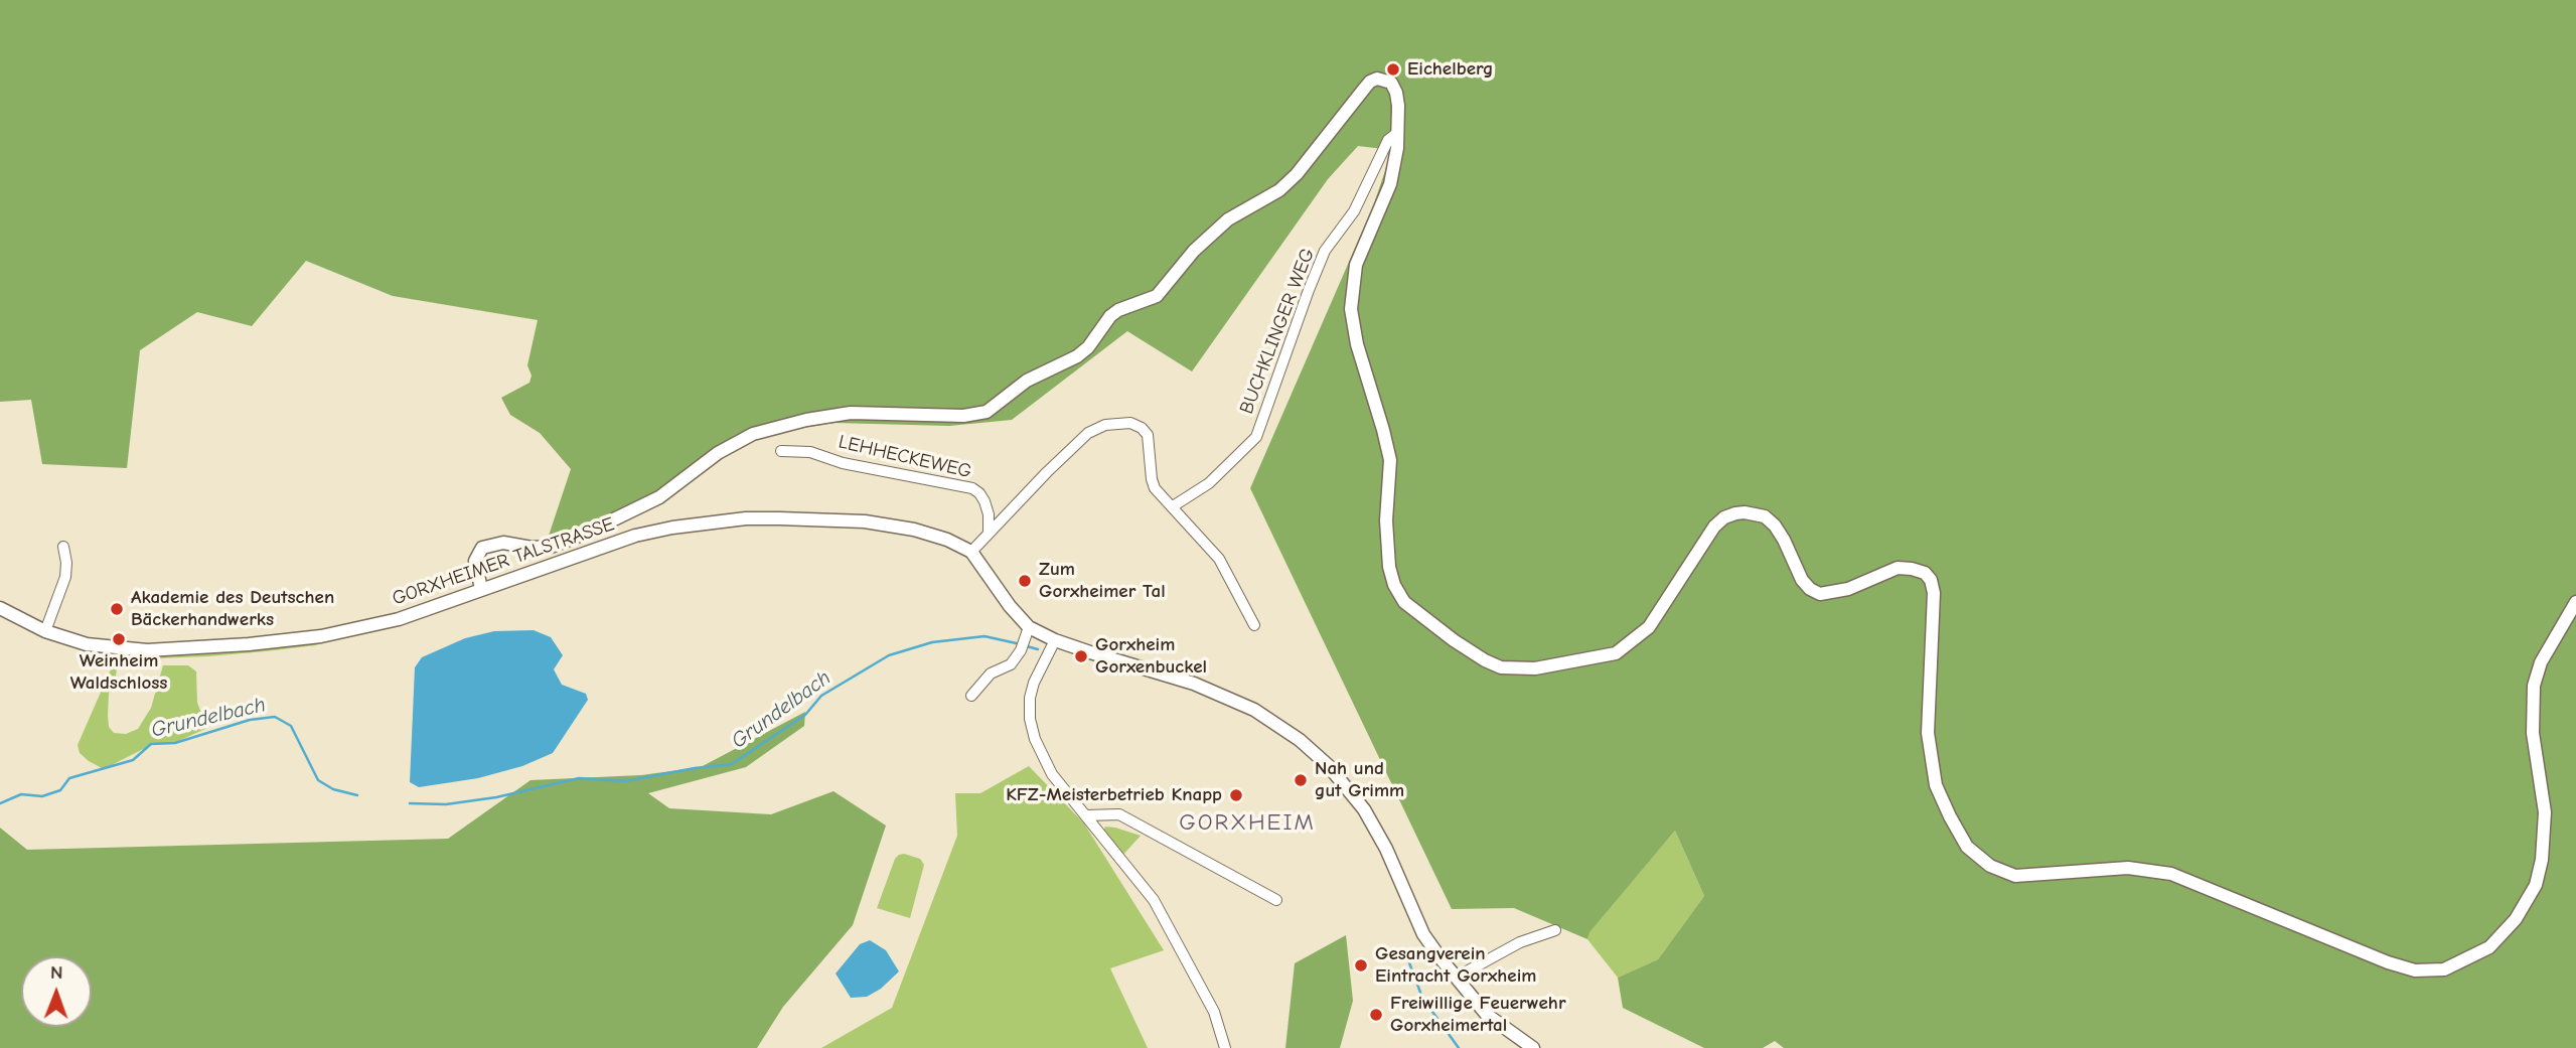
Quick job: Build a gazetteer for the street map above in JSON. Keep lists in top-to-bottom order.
{
  "streets": {
    "street": ["BUCHKLINGER WEG", "LEHHECKEWEG", "GORXHEIMER TALSTRASSE"]
  },
  "districts": ["GORXHEIM"],
  "water": ["Grundelbach"],
  "places": [
    "Eichelberg",
    "Zum Gorxheimer Tal",
    "Akademie des Deutschen Bäckerhandwerks",
    "Weinheim Waldschloss",
    "Gorxheim Gorxenbuckel",
    "Nah und gut Grimm",
    "KFZ-Meisterbetrieb Knapp",
    "Gesangverein Eintracht Gorxheim",
    "Freiwillige Feuerwehr Gorxheimertal"
  ],
  "north": "top"
}
